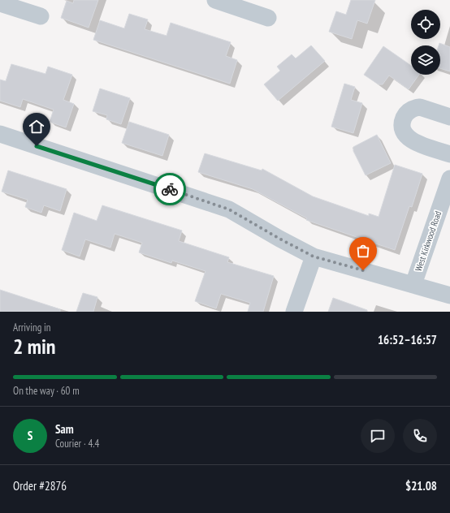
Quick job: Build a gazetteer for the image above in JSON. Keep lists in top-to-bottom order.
{
  "streets": {
    "street": ["West Kirkwood Road"]
  },
  "page": {
    "heading": ["2 min", "Arriving in", "16:52–16:57"],
    "panel": [
      "Sam",
      "Courier · 4.4",
      "Order #2876",
      "$21.08"
    ],
    "bar": "On the way · 60 m",
    "round": "S"
  }
}
